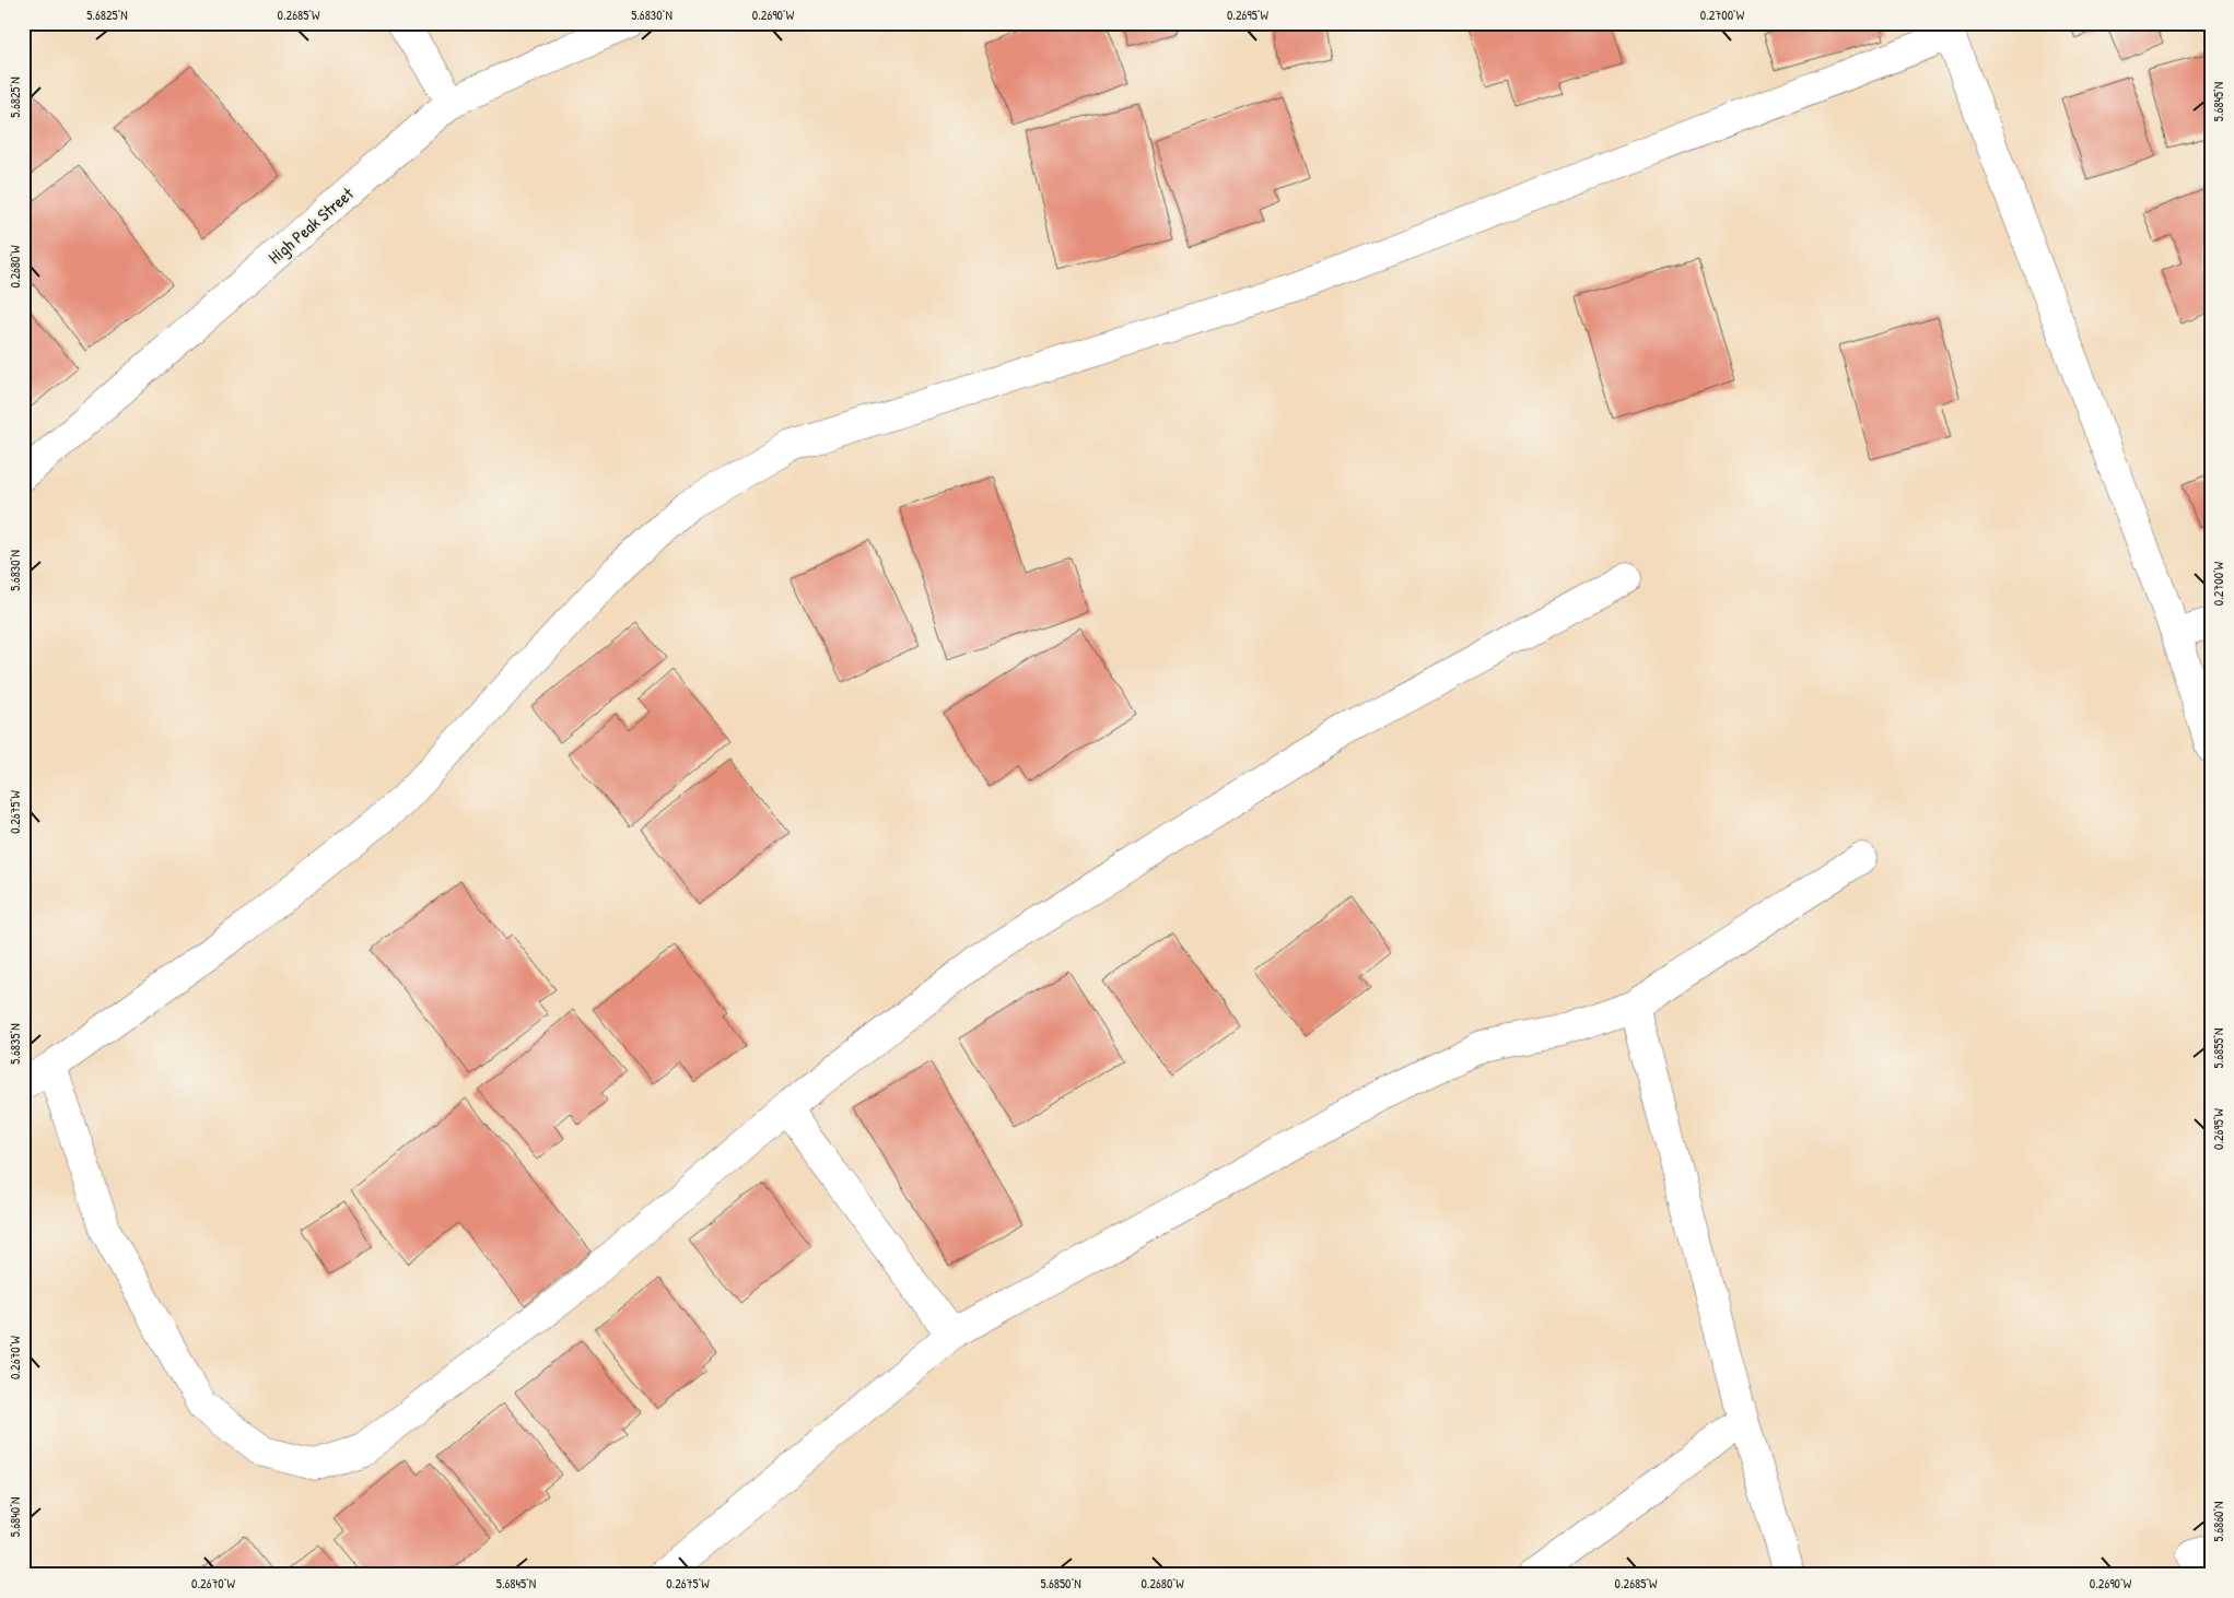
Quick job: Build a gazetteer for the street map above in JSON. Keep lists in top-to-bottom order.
{
  "streets": {
    "street": ["High Peak Street"]
  },
  "coordinates": [
    "5.6825°N",
    "0.2685°W",
    "5.6830°N",
    "0.2690°W",
    "0.2695°W",
    "0.2700°W",
    "5.6845°N",
    "0.2680°W",
    "0.2675°W",
    "5.6835°N",
    "5.6855°N",
    "0.2670°W",
    "5.6840°N",
    "5.6860°N",
    "5.6850°N"
  ]
}
